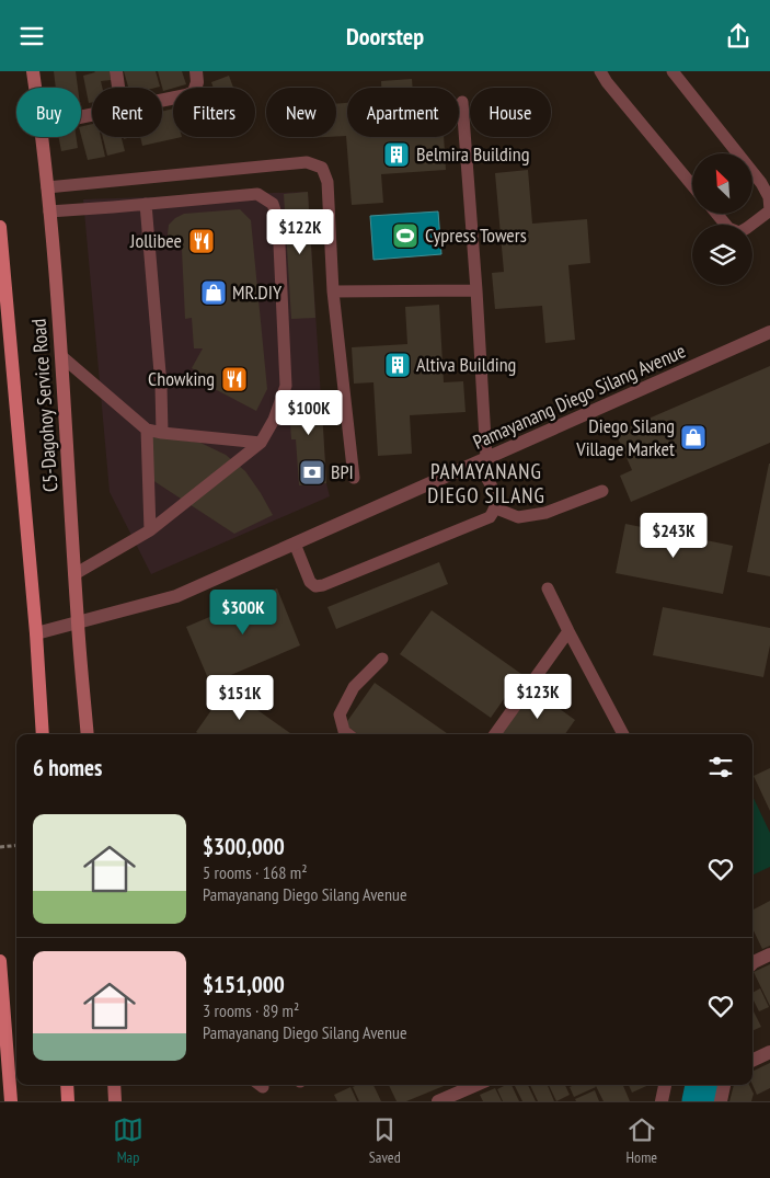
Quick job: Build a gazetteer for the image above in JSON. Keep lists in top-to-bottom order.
{
  "streets": {
    "main road": ["C5-Dagohoy Service Road"],
    "street": ["Pamayanang Diego Silang Avenue"]
  },
  "crossings": [
    ["Pamayanang Diego Silang Avenue", "C5-Dagohoy Service Road"]
  ],
  "districts": ["PAMAYANANG DIEGO SILANG"],
  "places": {
    "building": ["Belmira Building", "Altiva Building"],
    "sports": ["Cypress Towers"],
    "restaurant": ["Jollibee", "Chowking"],
    "shop": ["MR.DIY", "Diego Silang Village Market"],
    "bank": ["BPI"]
  },
  "north": "top left",
  "page": {
    "header": "Doorstep",
    "chip": [
      "Buy",
      "Rent",
      "Filters",
      "New",
      "Apartment",
      "House"
    ],
    "price": [
      "$122K",
      "$100K",
      "$243K",
      "$300K",
      "$123K",
      "$151K"
    ],
    "heading": "6 homes",
    "list": [
      {
        "name": "$300,000",
        "note": "5 rooms · 168 m² · Pamayanang Diego Silang Avenue"
      },
      {
        "name": "$151,000",
        "note": "3 rooms · 89 m² · Pamayanang Diego Silang Avenue"
      }
    ],
    "tabs": ["Map", "Saved", "Home"]
  }
}
